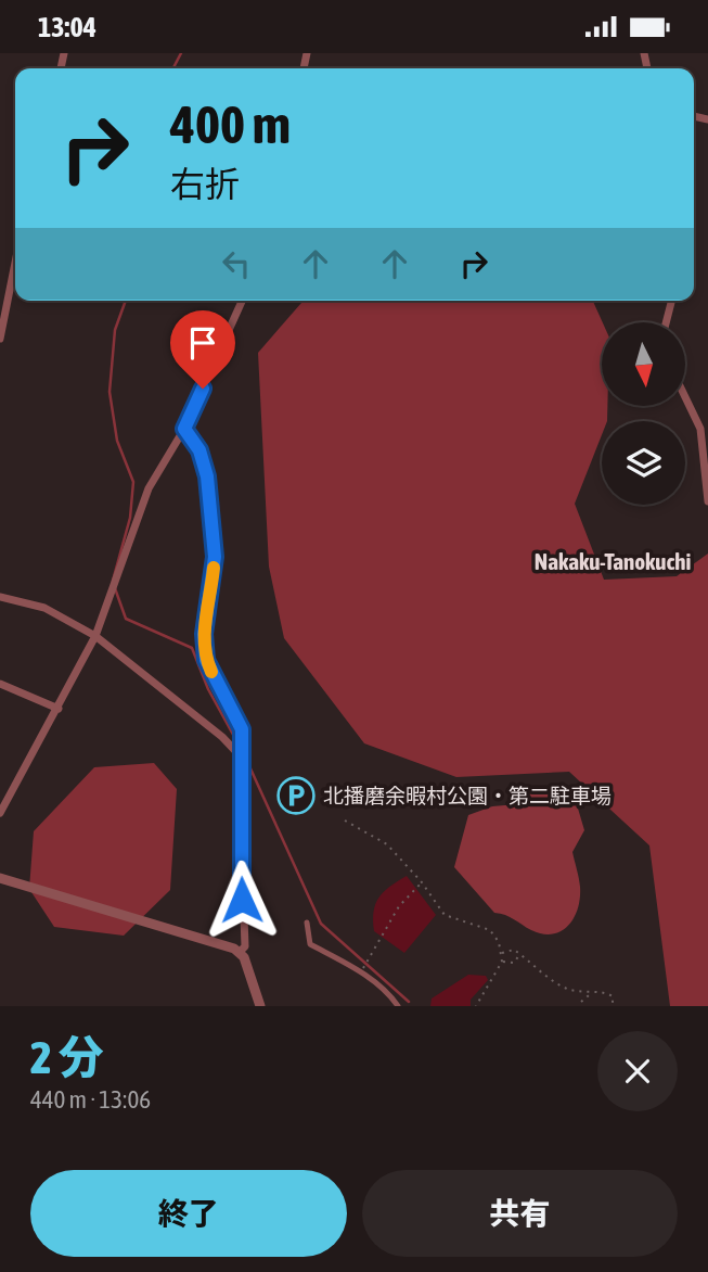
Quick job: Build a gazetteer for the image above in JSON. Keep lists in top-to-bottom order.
{
  "districts": ["Nakaku-Tanokuchi"],
  "places": {
    "parking": ["北播磨余暇村公園・第二駐車場"]
  },
  "north": "bottom",
  "page": {
    "status": "13:04",
    "turn": ["400 m", "右折"],
    "heading": ["2 分", "440 m · 13:06"],
    "buttons": ["終了", "共有"]
  }
}
